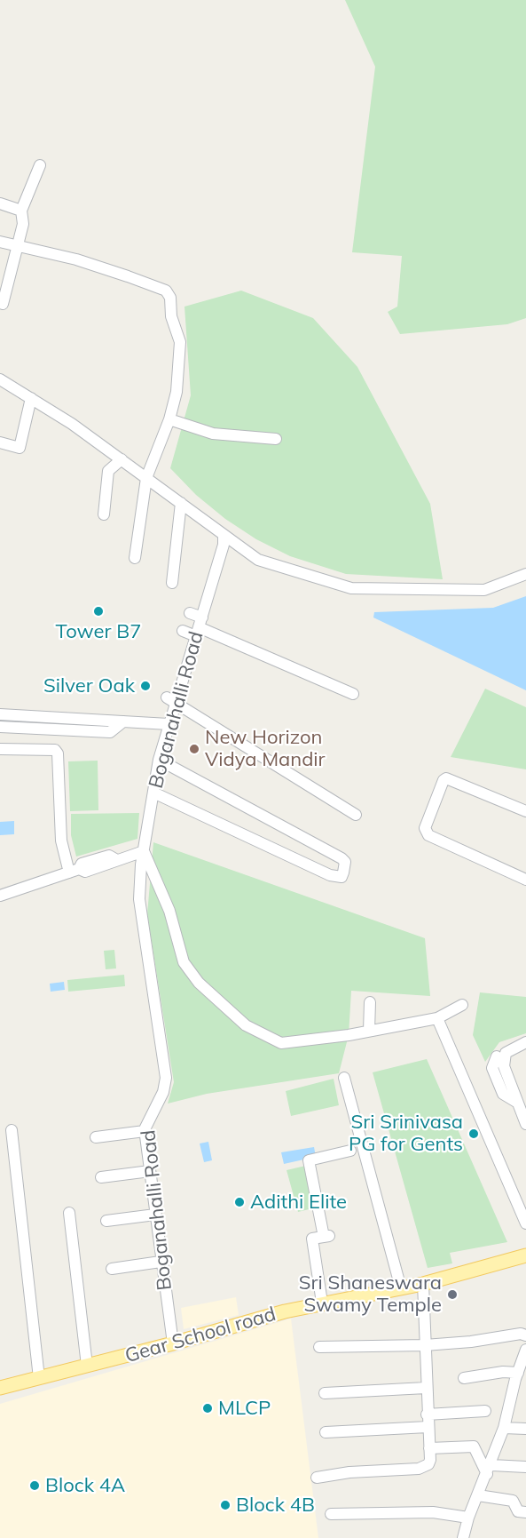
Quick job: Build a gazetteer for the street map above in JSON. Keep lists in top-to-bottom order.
{
  "streets": {
    "main road": ["Gear School road"],
    "street": ["Boganahalli Road"]
  },
  "crossings": [
    ["Boganahalli Road", "Gear School road"]
  ],
  "places": [
    "Tower B7",
    "Silver Oak",
    "New Horizon Vidya Mandir",
    "Sri Srinivasa PG for Gents",
    "Adithi Elite",
    "Sri Shaneswara Swamy Temple",
    "MLCP",
    "Block 4A",
    "Block 4B"
  ]
}
